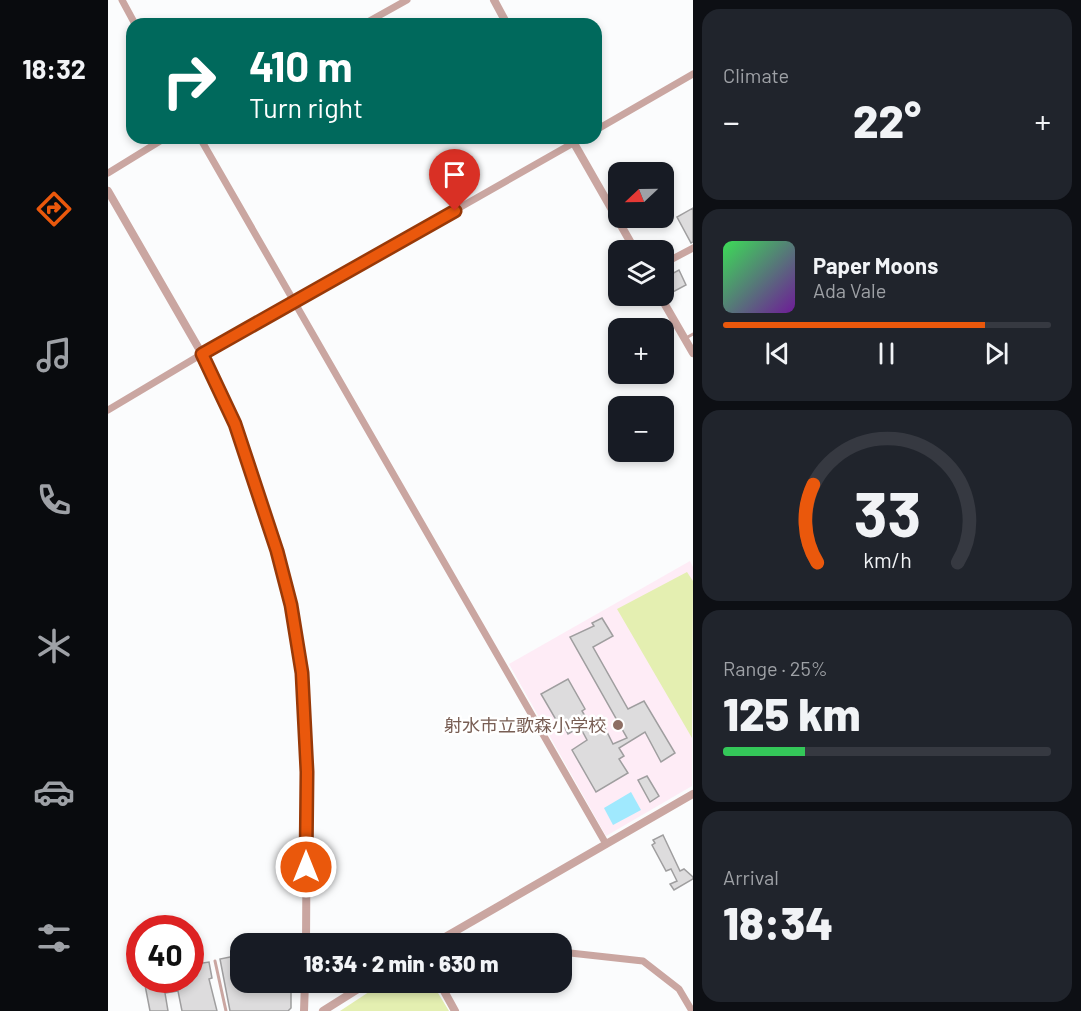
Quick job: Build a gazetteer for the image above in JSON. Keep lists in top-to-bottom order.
{
  "places": ["射水市立歌森小学校"],
  "north": "left",
  "page": {
    "tabs": "18:32",
    "tile": [
      "Climate",
      ["Range · 25%", "125 km"],
      ["Arrival", "18:34"]
    ],
    "turn": ["410 m", "Turn right"],
    "heat": ["−", "22°", "+"],
    "map_buttons": ["+", "−"],
    "song": ["Paper Moons", "Ada Vale"],
    "limit": "40",
    "trip": "18:34 · 2 min · 630 m",
    "gauge": ["33", "km/h"]
  }
}
